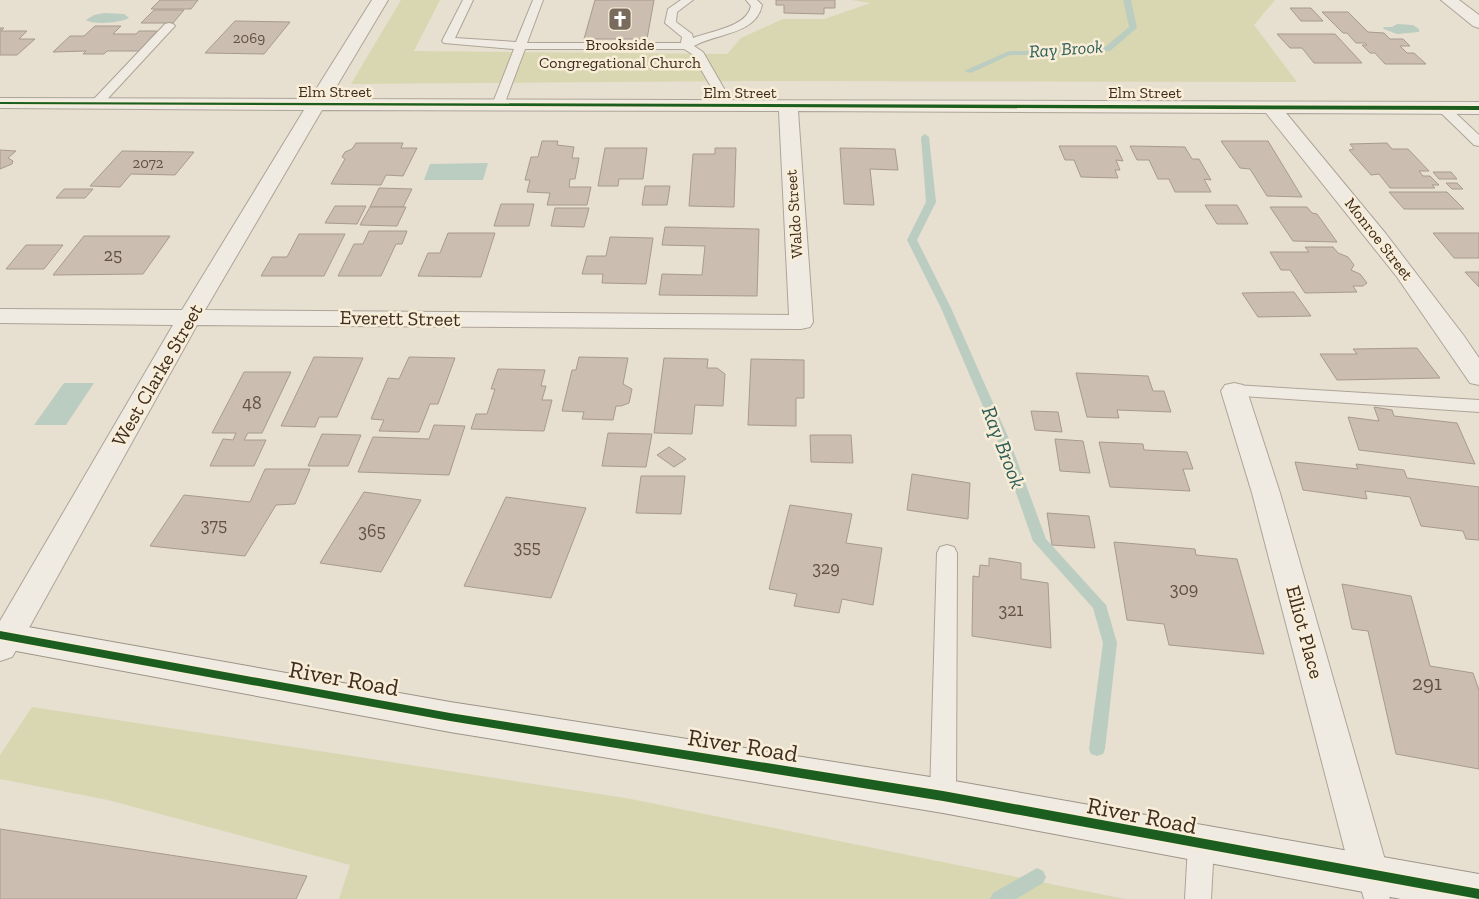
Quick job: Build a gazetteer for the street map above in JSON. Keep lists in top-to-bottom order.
{
  "streets": {
    "street": [
      "Elm Street",
      "Waldo Street",
      "Monroe Street",
      "Everett Street",
      "West Clarke Street",
      "Elliot Place",
      "River Road"
    ]
  },
  "crossings": [
    ["Elm Street", "Waldo Street"],
    ["Elm Street", "Monroe Street"],
    ["Elm Street", "West Clarke Street"],
    ["Waldo Street", "Everett Street"],
    ["Everett Street", "West Clarke Street"],
    ["West Clarke Street", "River Road"],
    ["Elliot Place", "River Road"]
  ],
  "water": ["Ray Brook"],
  "places": {
    "church": ["Brookside Congregational Church"]
  },
  "house_numbers": [
    "2069",
    "2072",
    "25",
    "48",
    "375",
    "365",
    "355",
    "329",
    "309",
    "321",
    "291"
  ]
}
